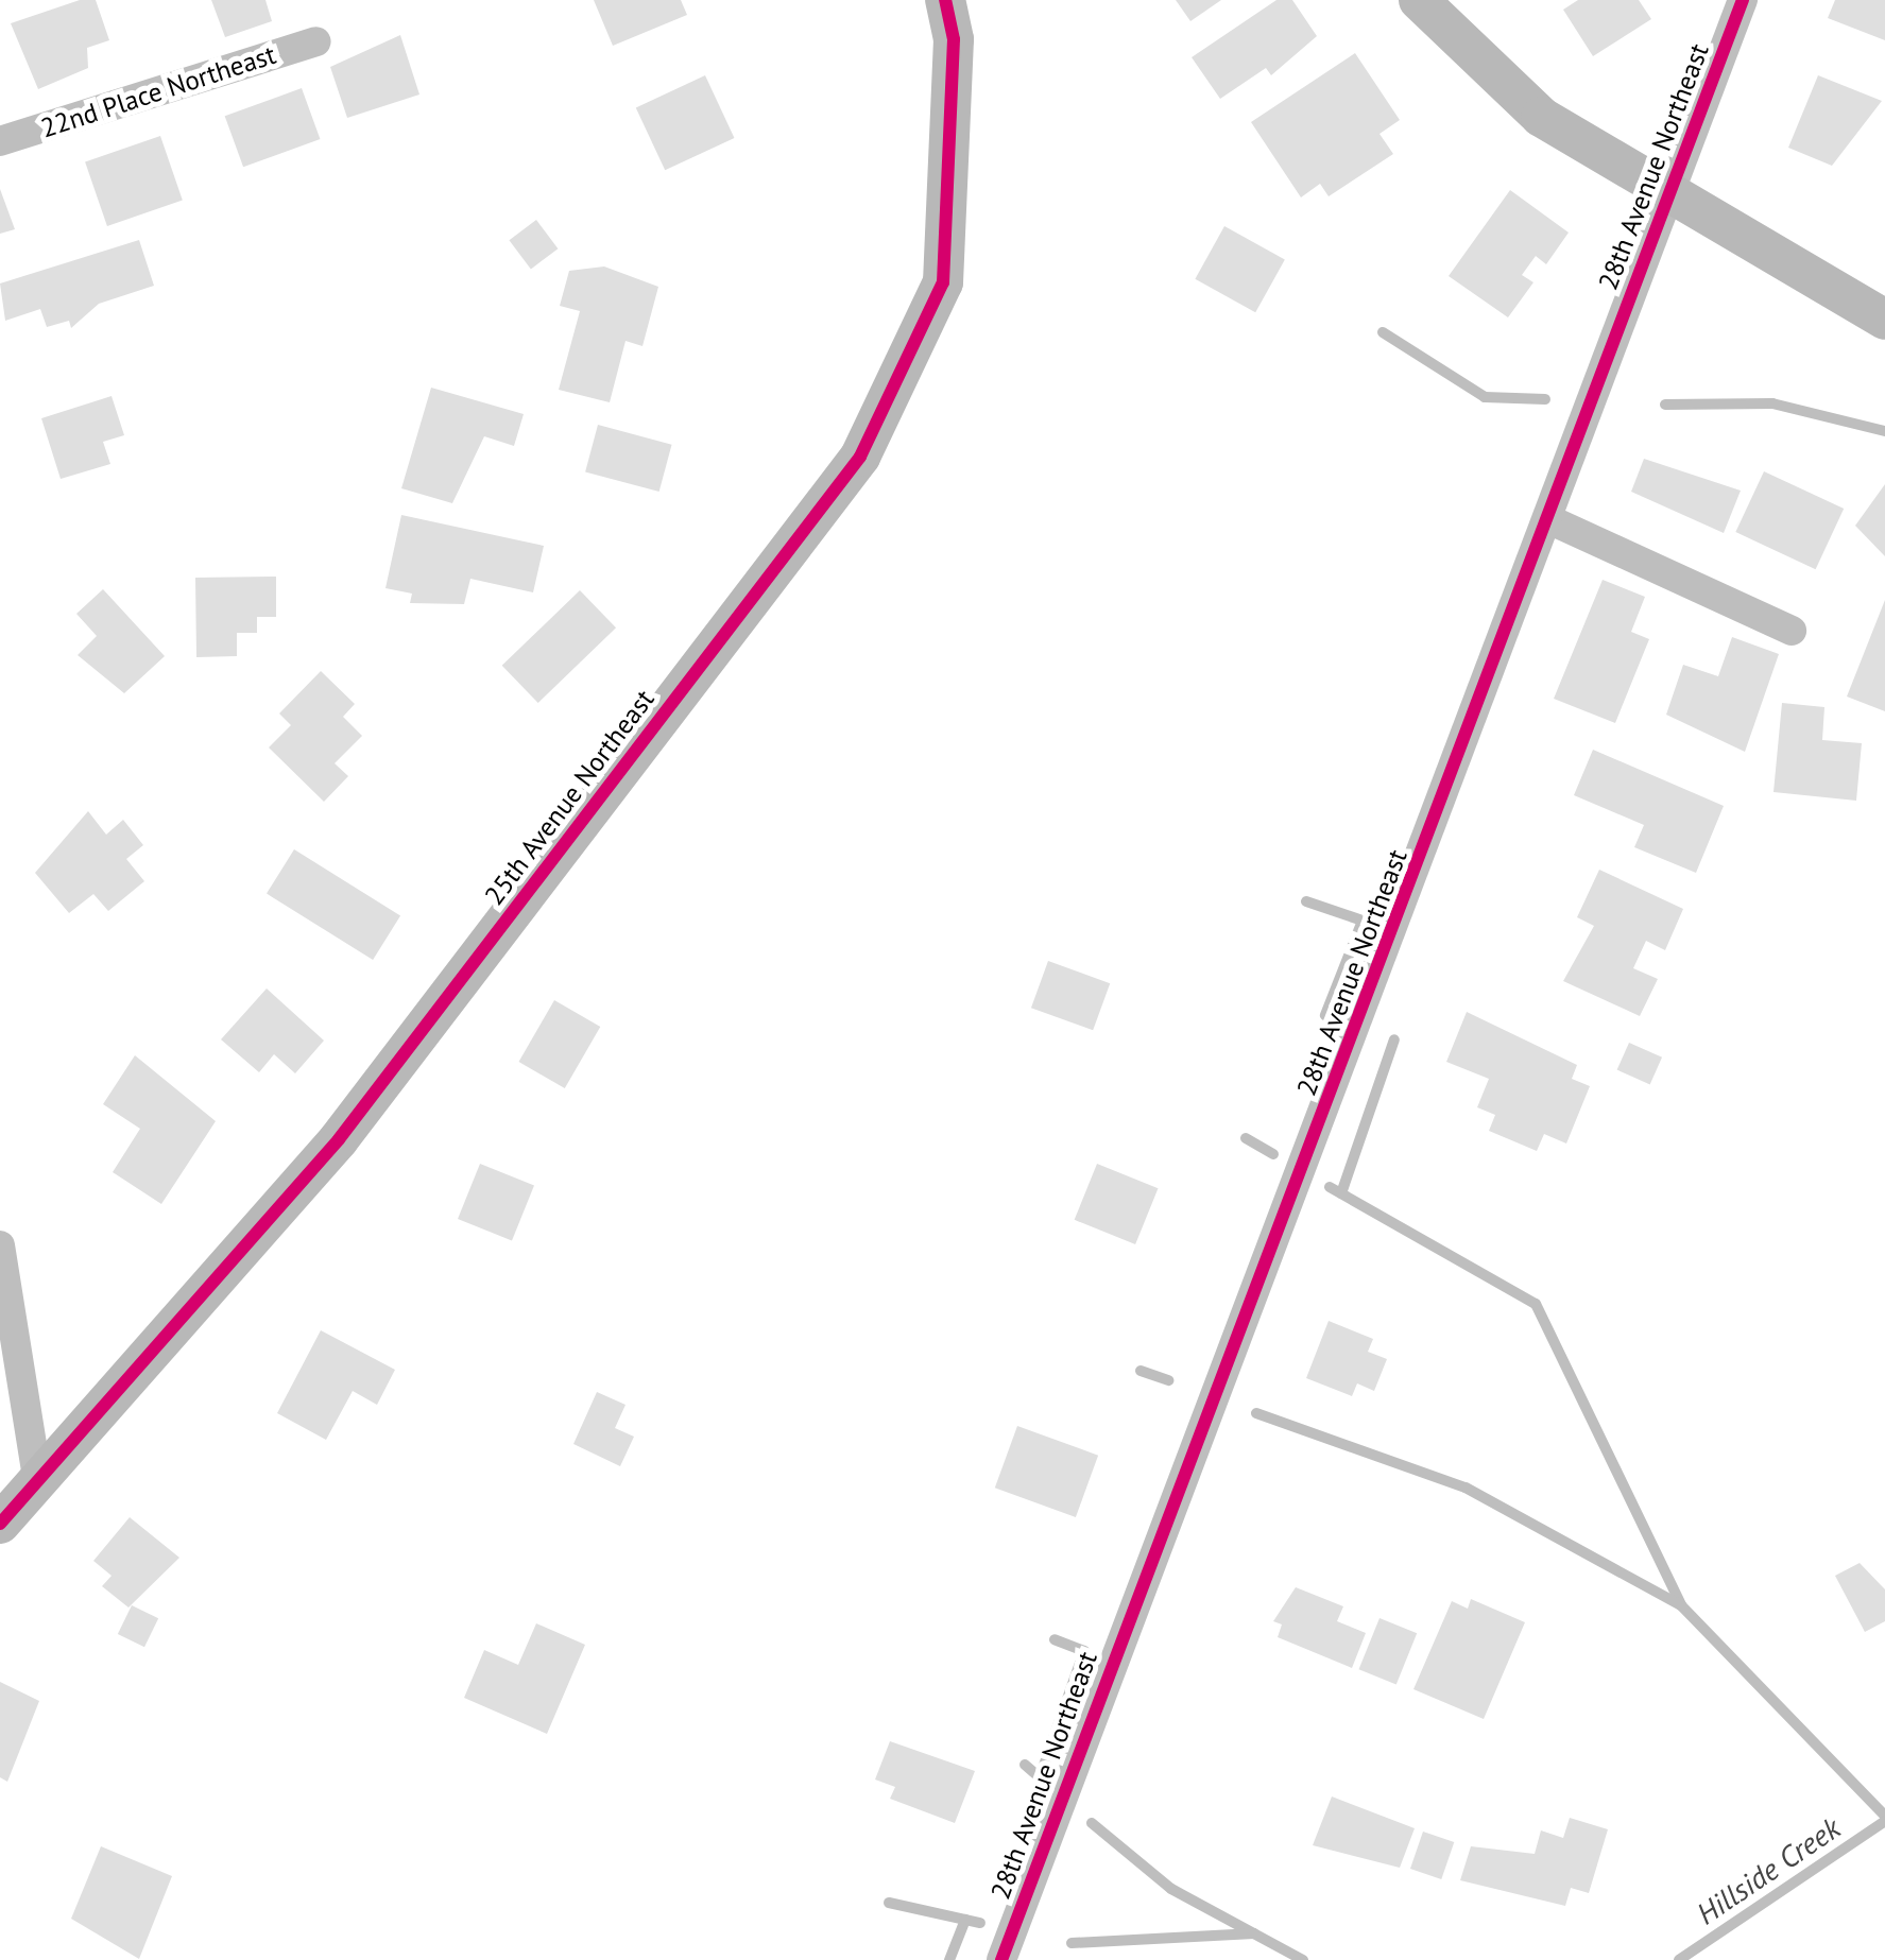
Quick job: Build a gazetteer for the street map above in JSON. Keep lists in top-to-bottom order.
{
  "streets": {
    "street": ["22nd Place Northeast", "28th Avenue Northeast", "25th Avenue Northeast"]
  },
  "water": ["Hillside Creek"]
}
